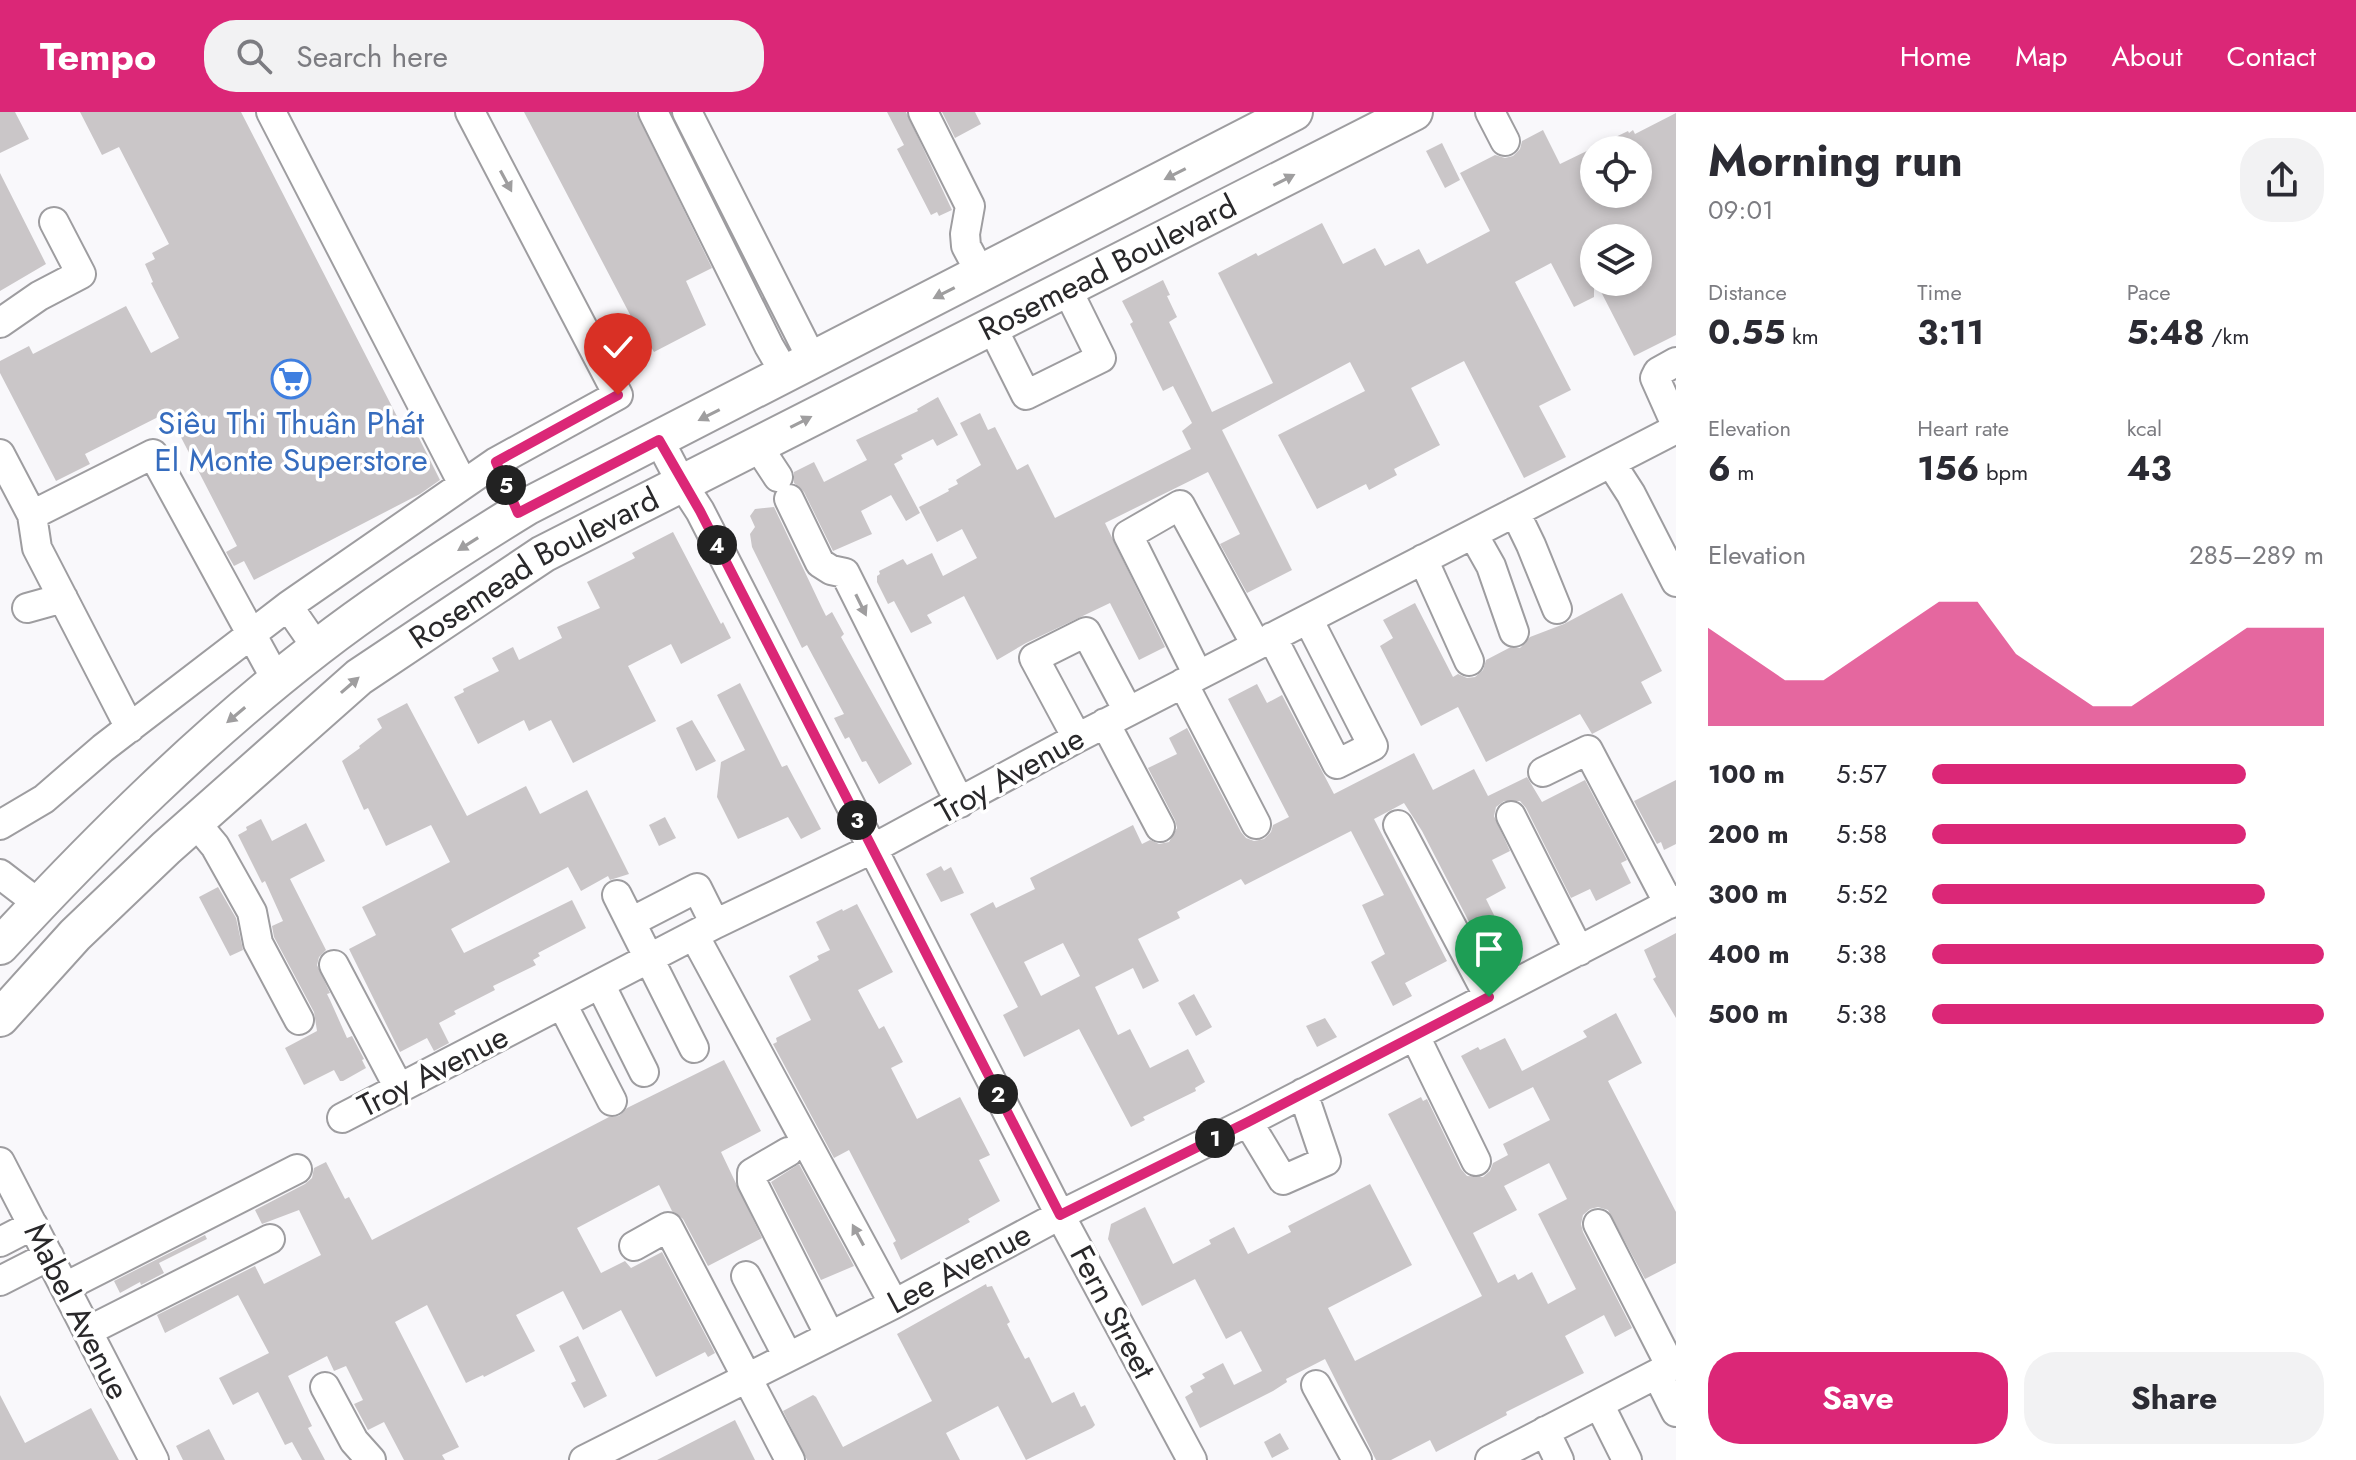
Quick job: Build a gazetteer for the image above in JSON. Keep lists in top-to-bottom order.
{
  "streets": {
    "main road": ["Rosemead Boulevard"],
    "street": [
      "Troy Avenue",
      "Lee Avenue",
      "Mabel Avenue",
      "Fern Street"
    ]
  },
  "crossings": [
    ["Rosemead Boulevard", "Fern Street"],
    ["Troy Avenue", "Fern Street"],
    ["Lee Avenue", "Fern Street"]
  ],
  "places": {
    "supermarket": ["Siêu Thi Thuân Phát El Monte Superstore"]
  },
  "page": {
    "header": "Tempo",
    "search": "Search here",
    "nav": [
      "Home",
      "Map",
      "About",
      "Contact"
    ],
    "heading": ["Morning run", "09:01"],
    "stats": [
      ["Distance", "0.55 km"],
      ["Time", "3:11"],
      ["Pace", "5:48 /km"],
      ["Elevation", "6 m"],
      ["Heart rate", "156 bpm"],
      ["kcal", "43"]
    ],
    "pins": [
      "5",
      "4",
      "3",
      "2",
      "1"
    ],
    "chart": ["Elevation", "285–289 m"],
    "list": [
      {
        "name": "100 m",
        "note": "5:57"
      },
      {
        "name": "200 m",
        "note": "5:58"
      },
      {
        "name": "300 m",
        "note": "5:52"
      },
      {
        "name": "400 m",
        "note": "5:38"
      },
      {
        "name": "500 m",
        "note": "5:38"
      }
    ],
    "buttons": ["Save", "Share"]
  }
}
